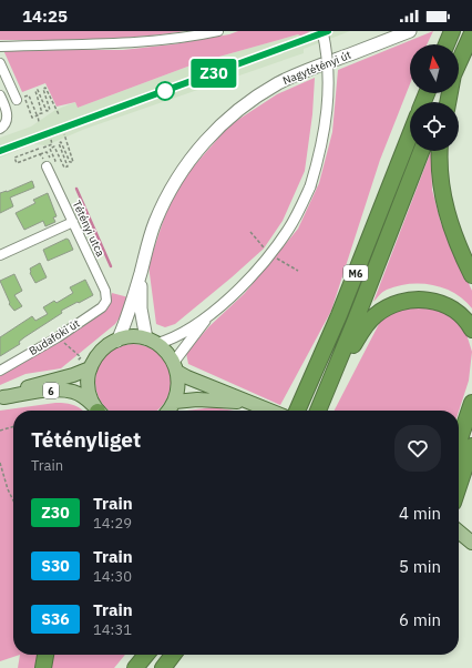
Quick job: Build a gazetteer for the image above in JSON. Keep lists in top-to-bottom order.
{
  "streets": {
    "highway": ["M6"],
    "main road": ["Nagytétényi út", "6"],
    "street": ["Tétényi utca", "Budafoki út"]
  },
  "crossings": [
    ["Tétényi utca", "Budafoki út"]
  ],
  "north": "top",
  "page": {
    "status": "14:25",
    "on_map": "Z30",
    "heading": ["Tétényliget", "Train"],
    "list": [
      {
        "mark": "Z30",
        "name": "Train",
        "note": "14:29",
        "value": "4 min"
      },
      {
        "mark": "S30",
        "name": "Train",
        "note": "14:30",
        "value": "5 min"
      },
      {
        "mark": "S36",
        "name": "Train",
        "note": "14:31",
        "value": "6 min"
      }
    ]
  }
}
